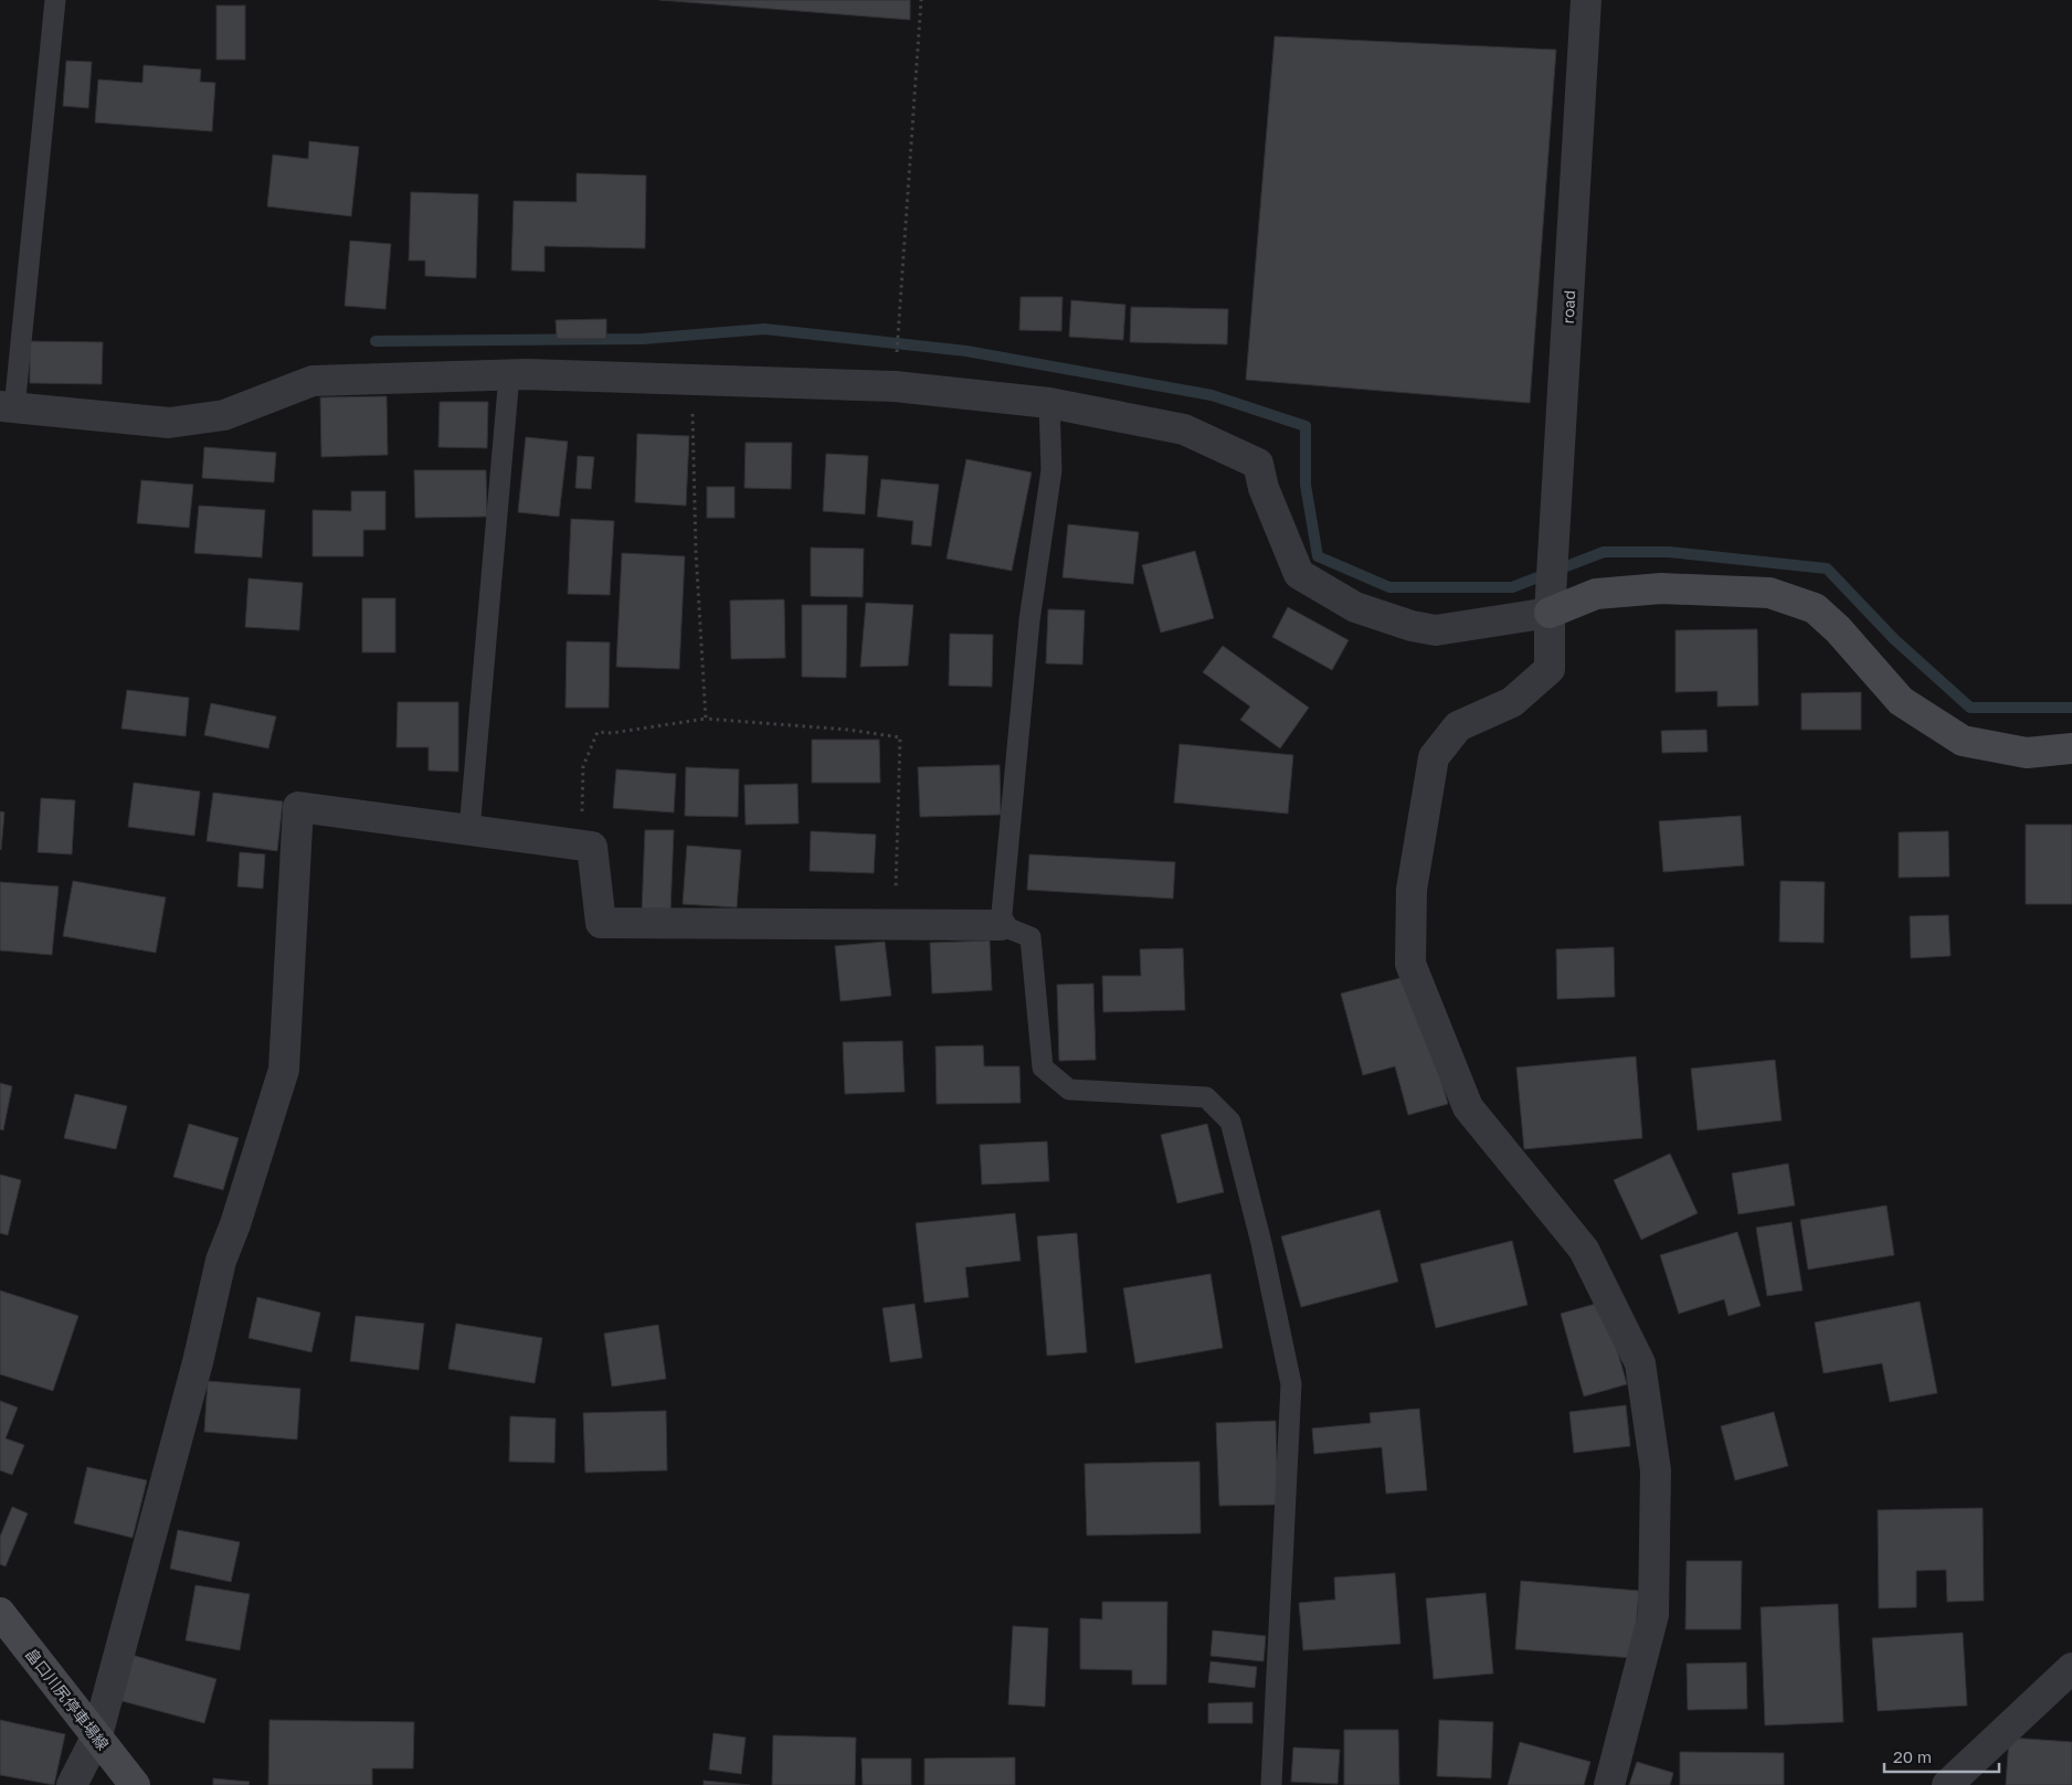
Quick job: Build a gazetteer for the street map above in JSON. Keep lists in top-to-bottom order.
{
  "streets": {
    "street": ["road", "畠口川尻停車場線"]
  },
  "scale_bar": "20 m"
}
